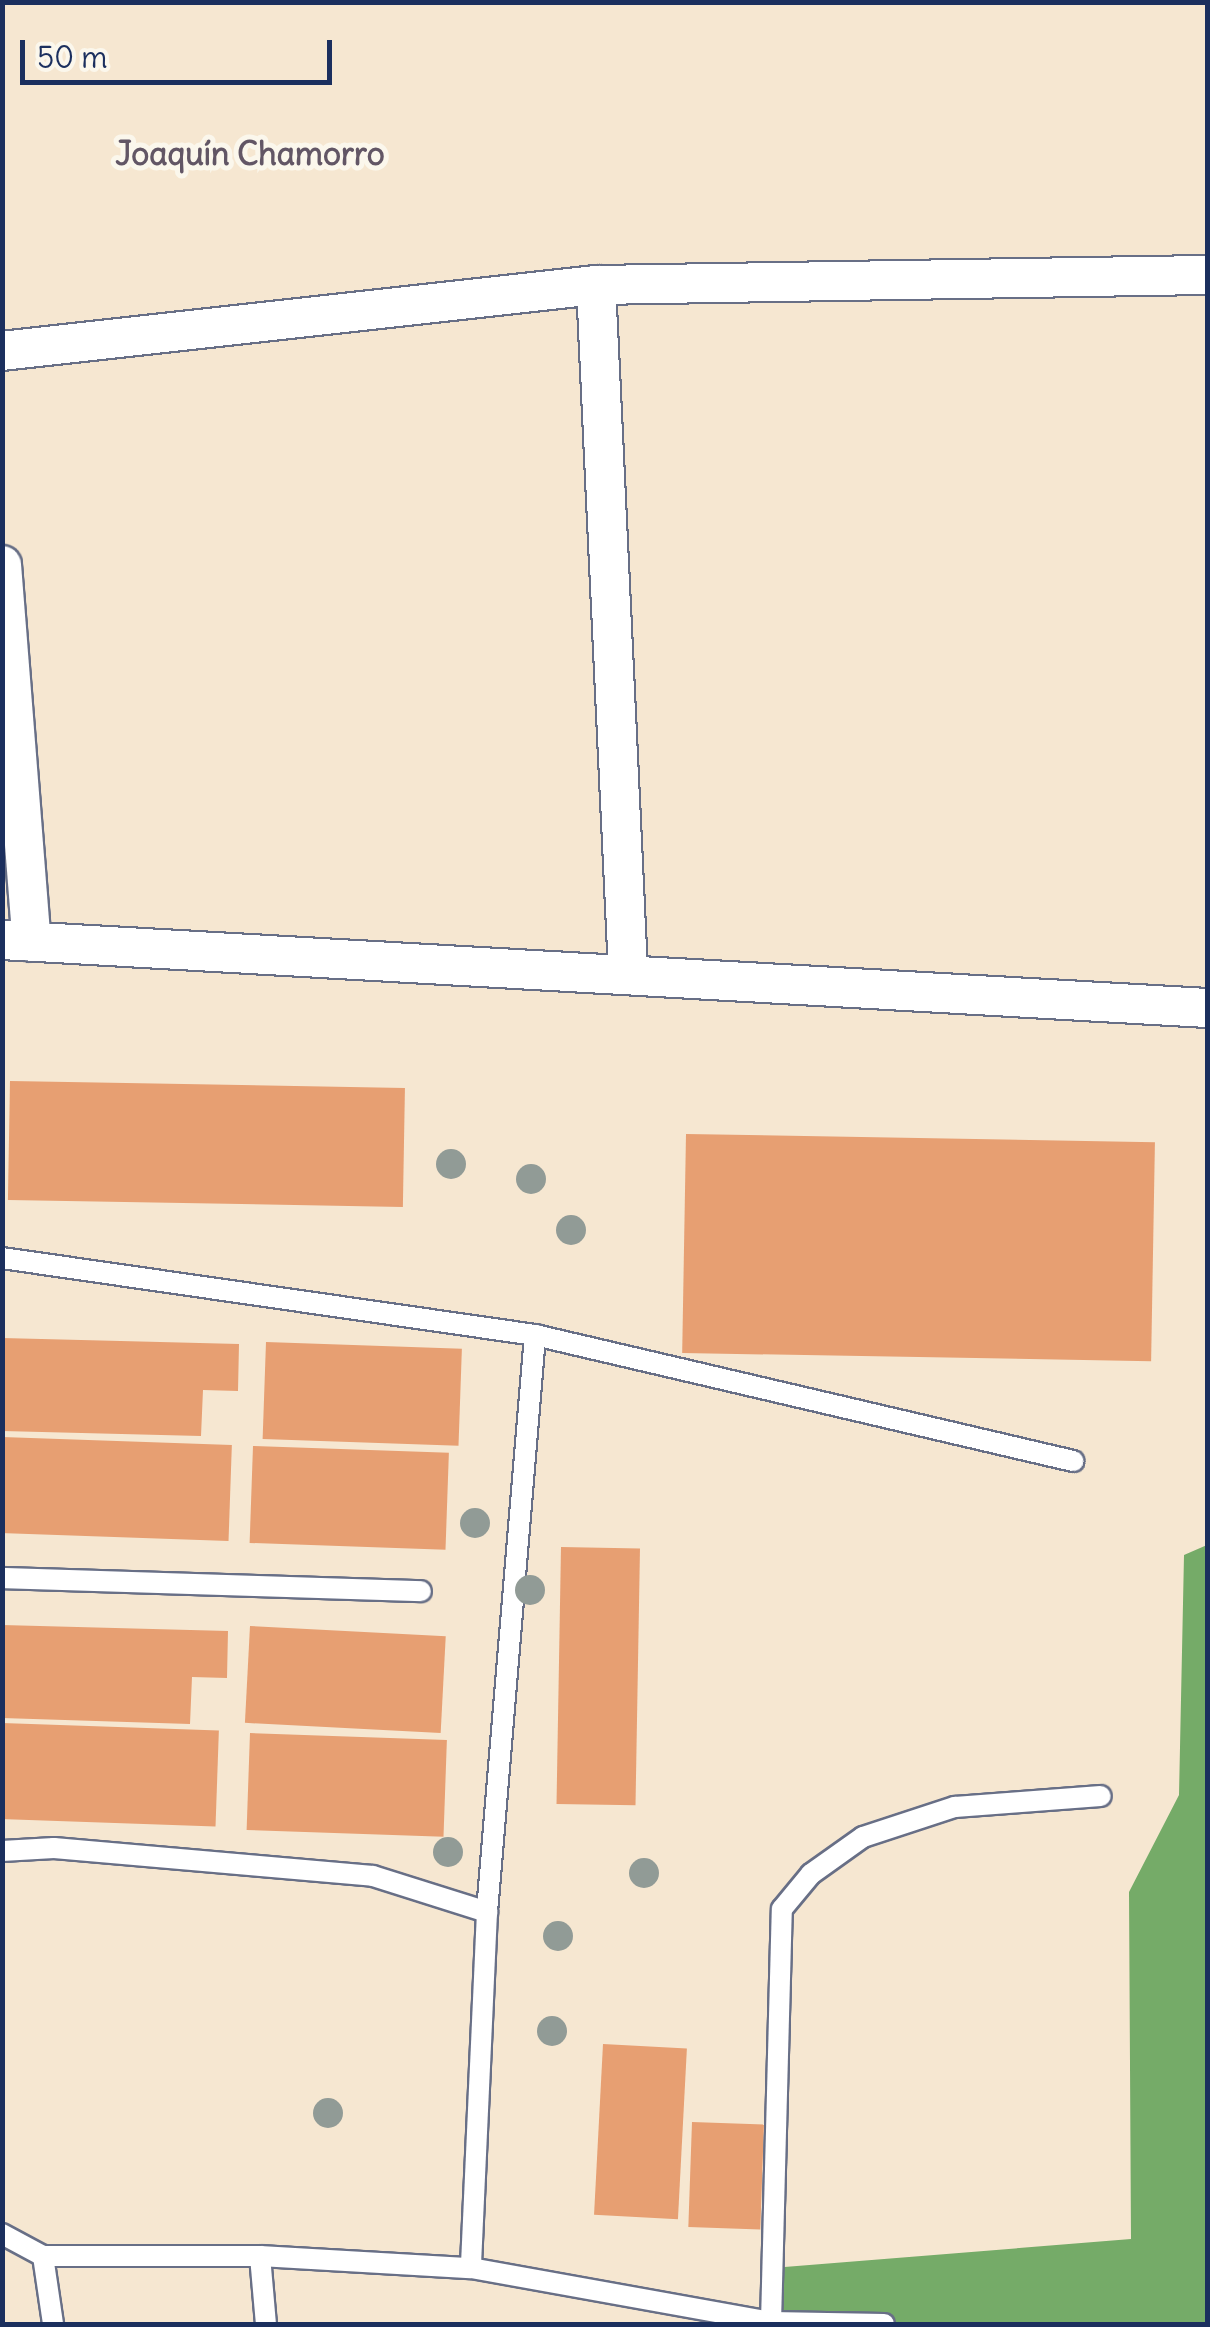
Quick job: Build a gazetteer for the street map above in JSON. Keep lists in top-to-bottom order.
{
  "districts": ["Joaquín Chamorro"],
  "scale_bar": "50 m"
}
